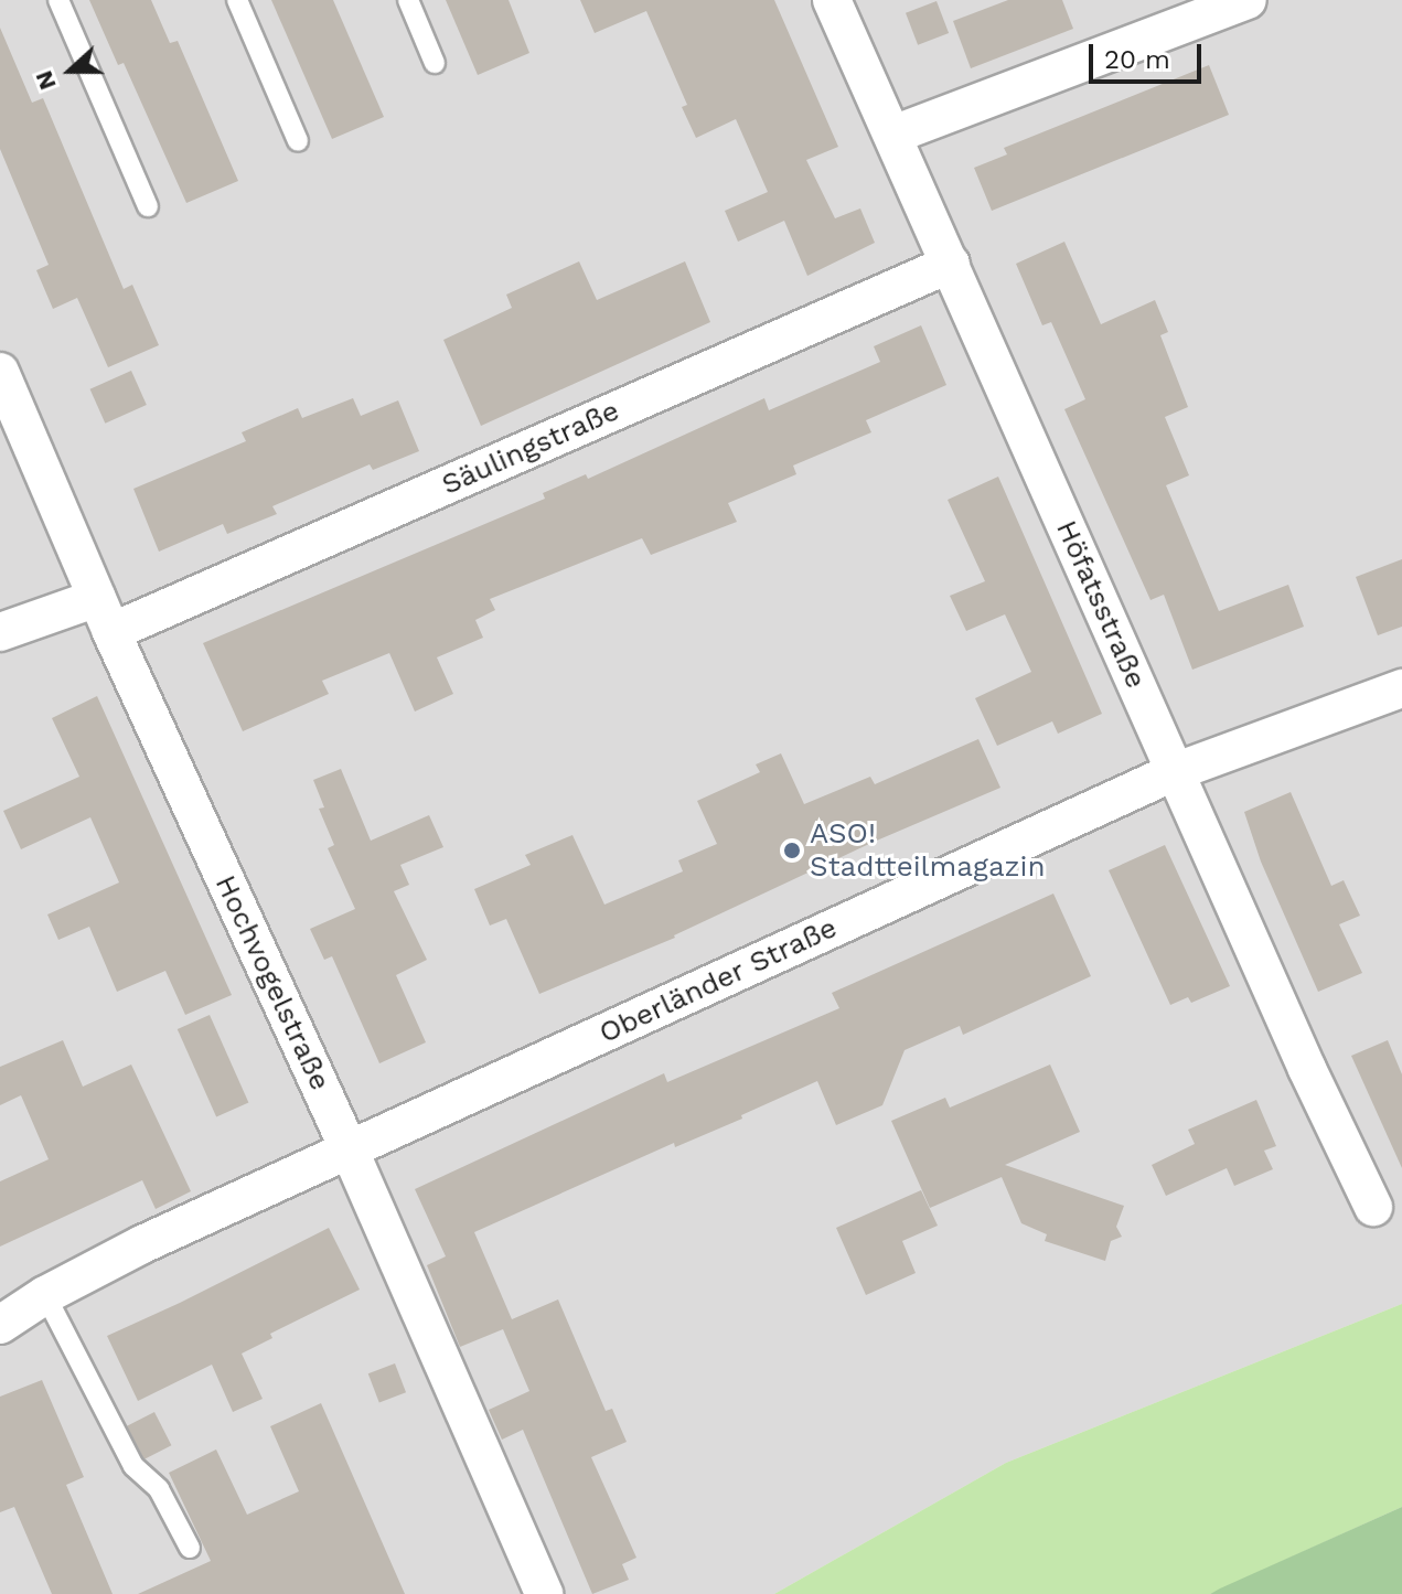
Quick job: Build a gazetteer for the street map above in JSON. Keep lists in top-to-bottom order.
{
  "streets": {
    "street": [
      "Säulingstraße",
      "Höfatsstraße",
      "Oberländer Straße",
      "Hochvogelstraße"
    ]
  },
  "crossings": [
    ["Säulingstraße", "Höfatsstraße"],
    ["Säulingstraße", "Hochvogelstraße"],
    ["Höfatsstraße", "Oberländer Straße"],
    ["Oberländer Straße", "Hochvogelstraße"]
  ],
  "places": ["ASO! Stadtteilmagazin"],
  "scale_bar": "20 m",
  "north": "left"
}
